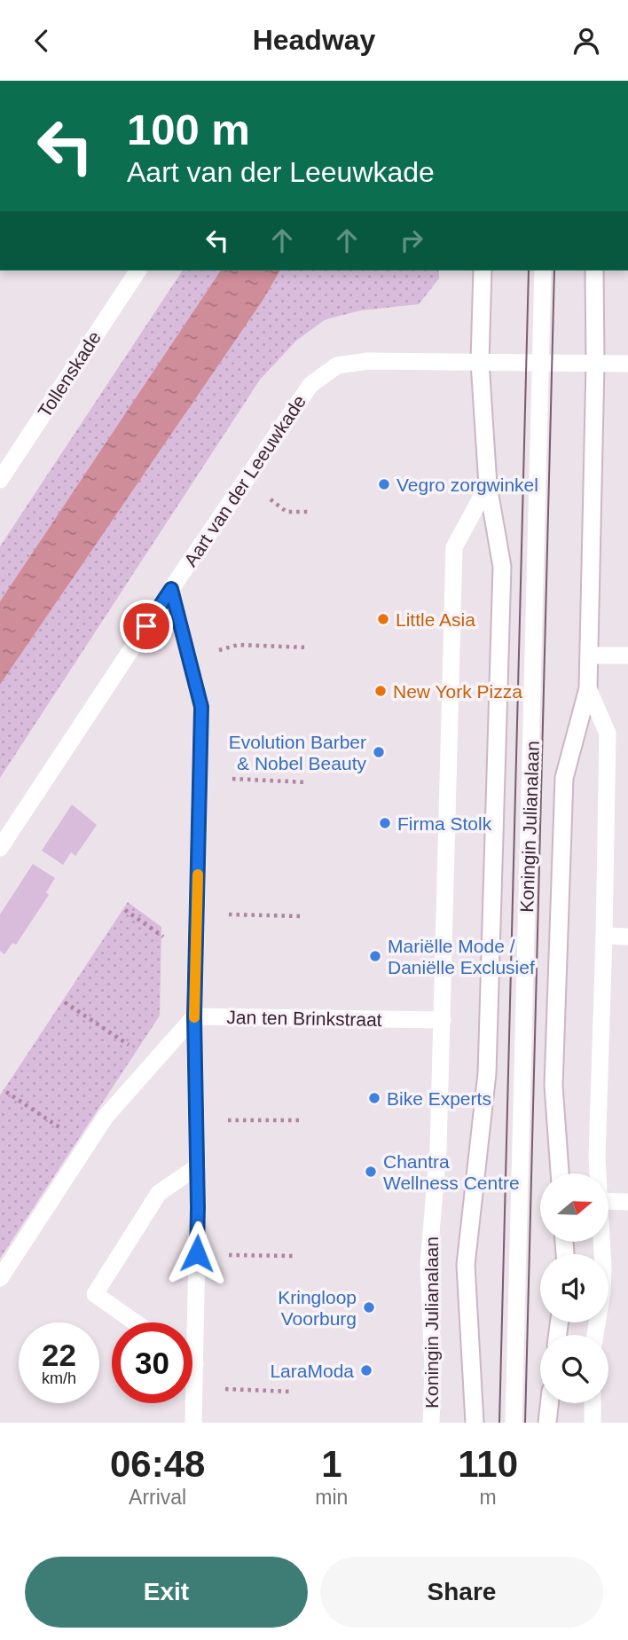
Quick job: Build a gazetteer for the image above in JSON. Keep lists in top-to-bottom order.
{
  "streets": {
    "street": [
      "Tollenskade",
      "Aart van der Leeuwkade",
      "Koningin Julianalaan",
      "Jan ten Brinkstraat"
    ]
  },
  "crossings": [
    ["Aart van der Leeuwkade", "Koningin Julianalaan"],
    ["Koningin Julianalaan", "Jan ten Brinkstraat"]
  ],
  "places": [
    "Vegro zorgwinkel",
    "Little Asia",
    "New York Pizza",
    "Evolution Barber & Nobel Beauty",
    "Firma Stolk",
    "Mariëlle Mode / Daniëlle Exclusief",
    "Bike Experts",
    "Chantra Wellness Centre",
    "Kringloop Voorburg",
    "LaraModa"
  ],
  "north": "right",
  "page": {
    "header": "Headway",
    "turn": ["100 m", "Aart van der Leeuwkade"],
    "speed": "22 km/h",
    "limit": "30",
    "eta": [
      "06:48",
      "Arrival",
      "1",
      "min",
      "110",
      "m"
    ],
    "buttons": ["Exit", "Share"]
  }
}
